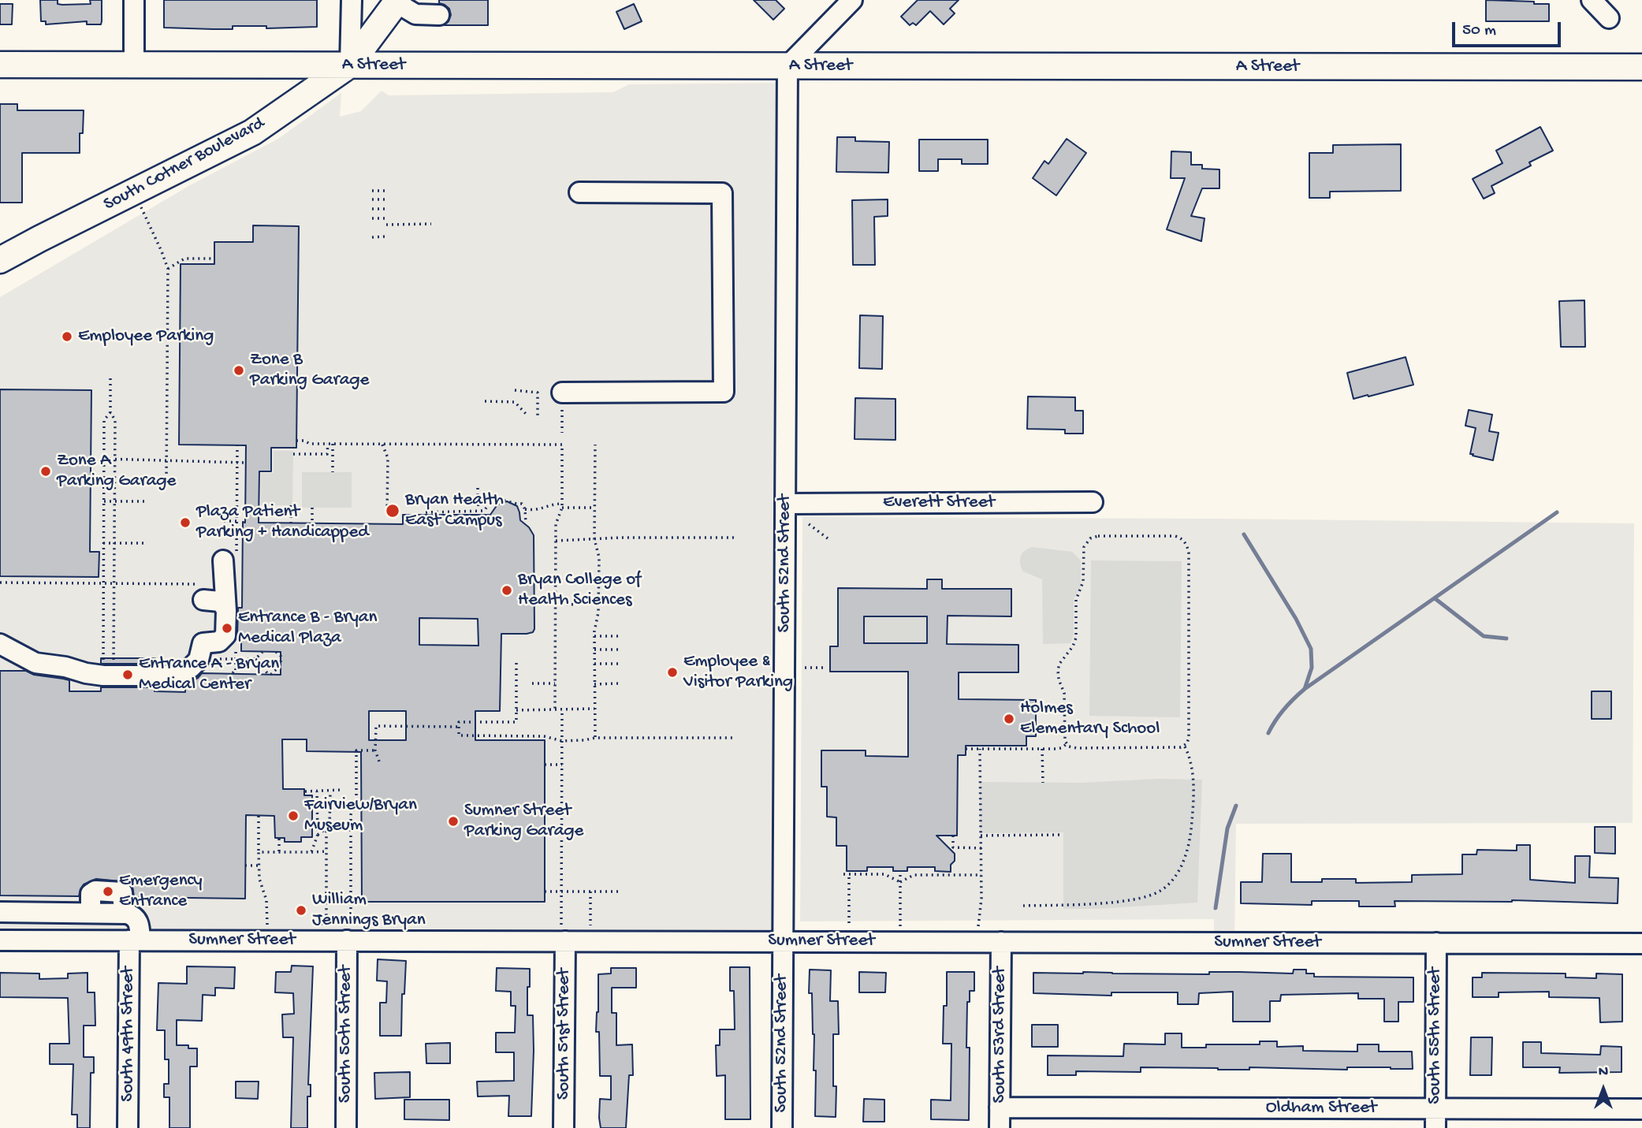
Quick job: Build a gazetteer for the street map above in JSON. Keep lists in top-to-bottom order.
{
  "streets": {
    "main road": ["A Street", "South Cotner Boulevard"],
    "street": [
      "Everett Street",
      "South 52nd Street",
      "Sumner Street",
      "South 49th Street",
      "South 50th Street",
      "South 51st Street",
      "South 53rd Street",
      "South 55th Street",
      "Oldham Street"
    ]
  },
  "crossings": [
    ["A Street", "South Cotner Boulevard"],
    ["A Street", "South 52nd Street"],
    ["Everett Street", "South 52nd Street"],
    ["South 52nd Street", "Sumner Street"],
    ["Sumner Street", "South 49th Street"],
    ["Sumner Street", "South 50th Street"],
    ["Sumner Street", "South 51st Street"],
    ["Sumner Street", "South 53rd Street"],
    ["Sumner Street", "South 55th Street"],
    ["South 53rd Street", "Oldham Street"],
    ["South 55th Street", "Oldham Street"]
  ],
  "places": [
    "Employee Parking",
    "Zone B Parking Garage",
    "Zone A Parking Garage",
    "Bryan Health East Campus",
    "Plaza Patient Parking + Handicapped",
    "Bryan College of Health Sciences",
    "Entrance B - Bryan Medical Plaza",
    "Employee & Visitor Parking",
    "Entrance A - Bryan Medical Center",
    "Holmes Elementary School",
    "Fairview/Bryan Museum",
    "Sumner Street Parking Garage",
    "Emergency Entrance",
    "William Jennings Bryan"
  ],
  "scale_bar": "50 m",
  "north": "top"
}
